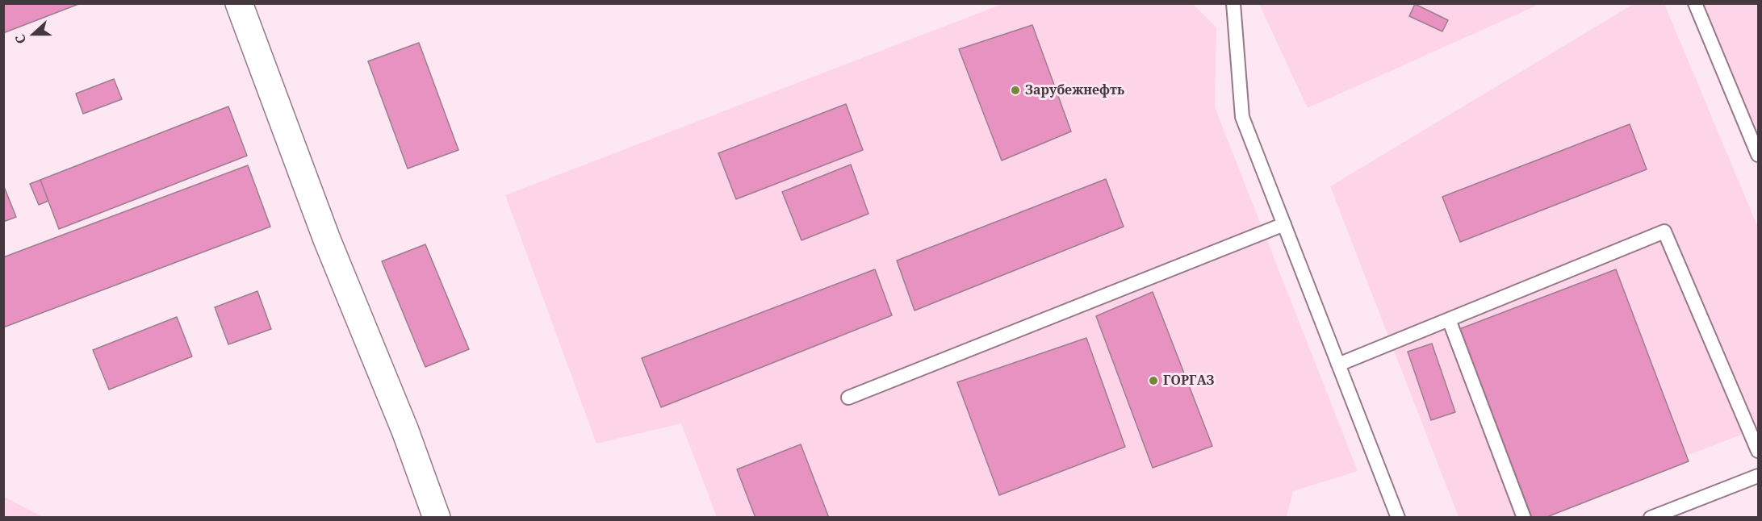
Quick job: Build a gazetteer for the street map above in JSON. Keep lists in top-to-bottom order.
{
  "places": ["Зарубежнефть", "ГОРГАЗ"],
  "north": "left"
}
